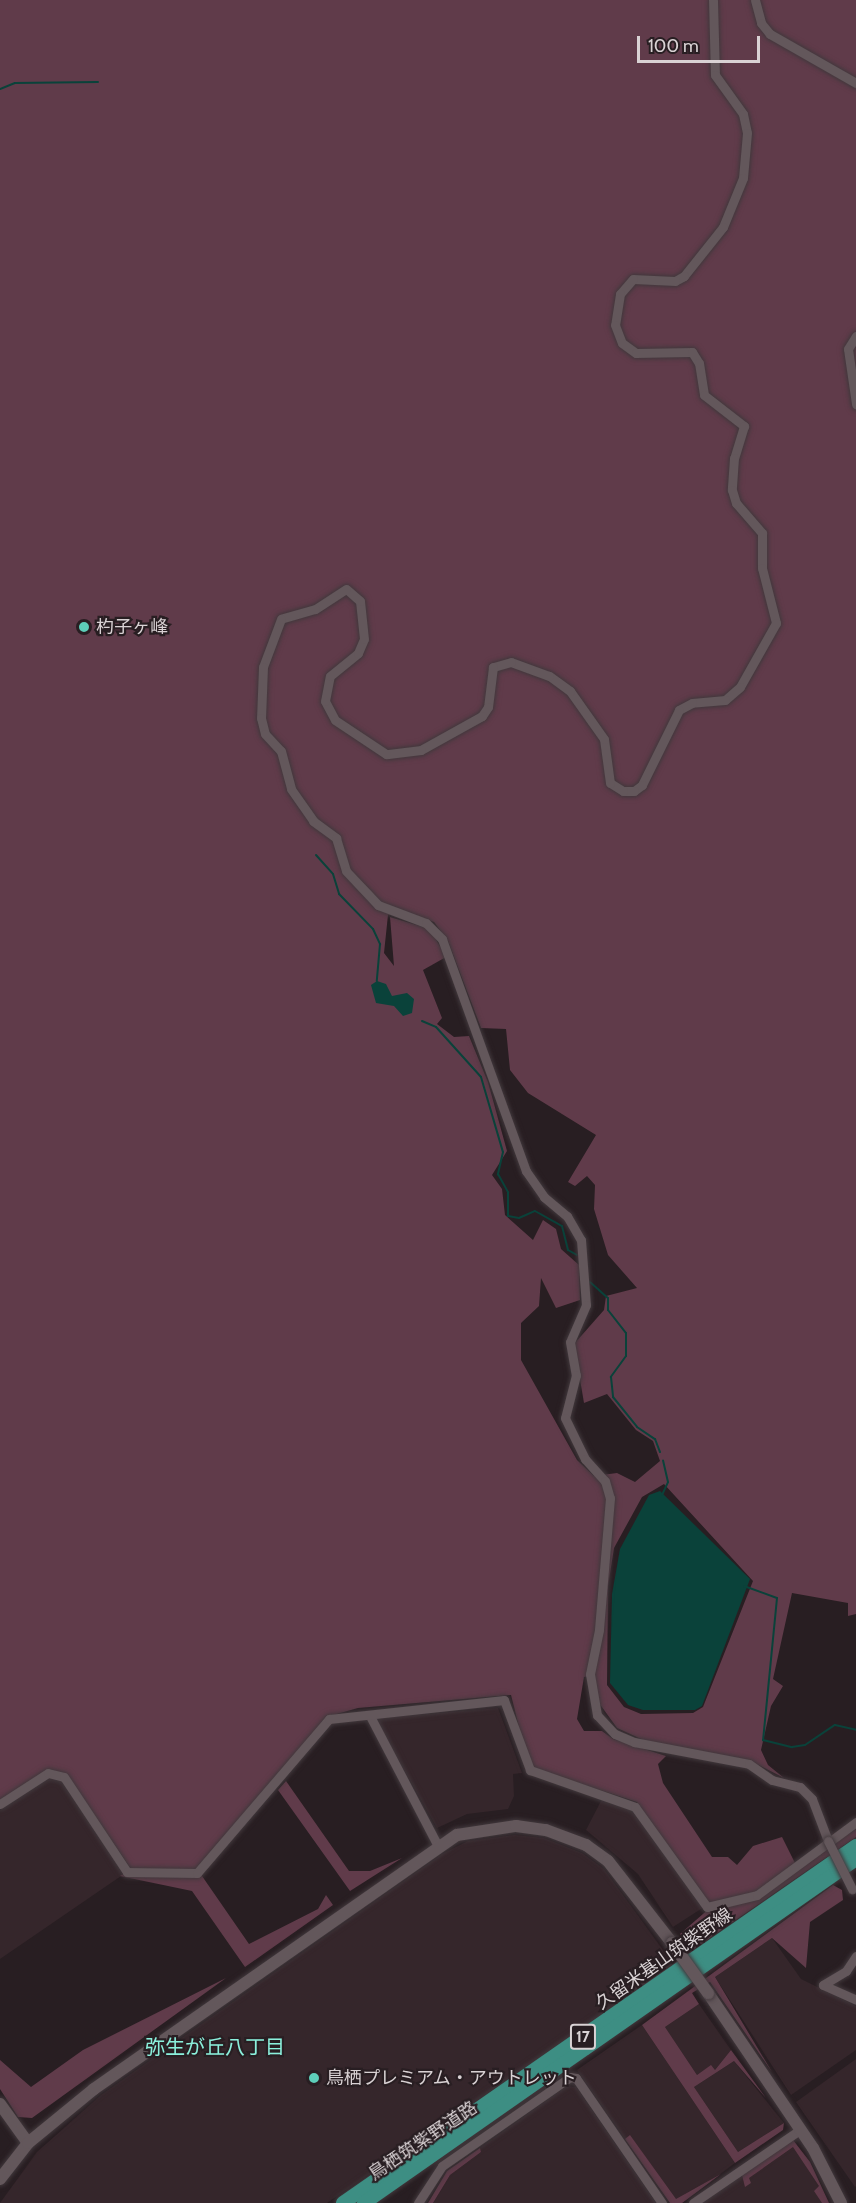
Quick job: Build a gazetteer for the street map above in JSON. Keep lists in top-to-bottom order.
{
  "streets": {
    "main road": ["久留米基山筑紫野線", "17", "鳥栖筑紫野道路"]
  },
  "districts": ["弥生が丘八丁目"],
  "places": ["杓子ヶ峰", "鳥栖プレミアム・アウトレット"],
  "scale_bar": "100 m"
}
